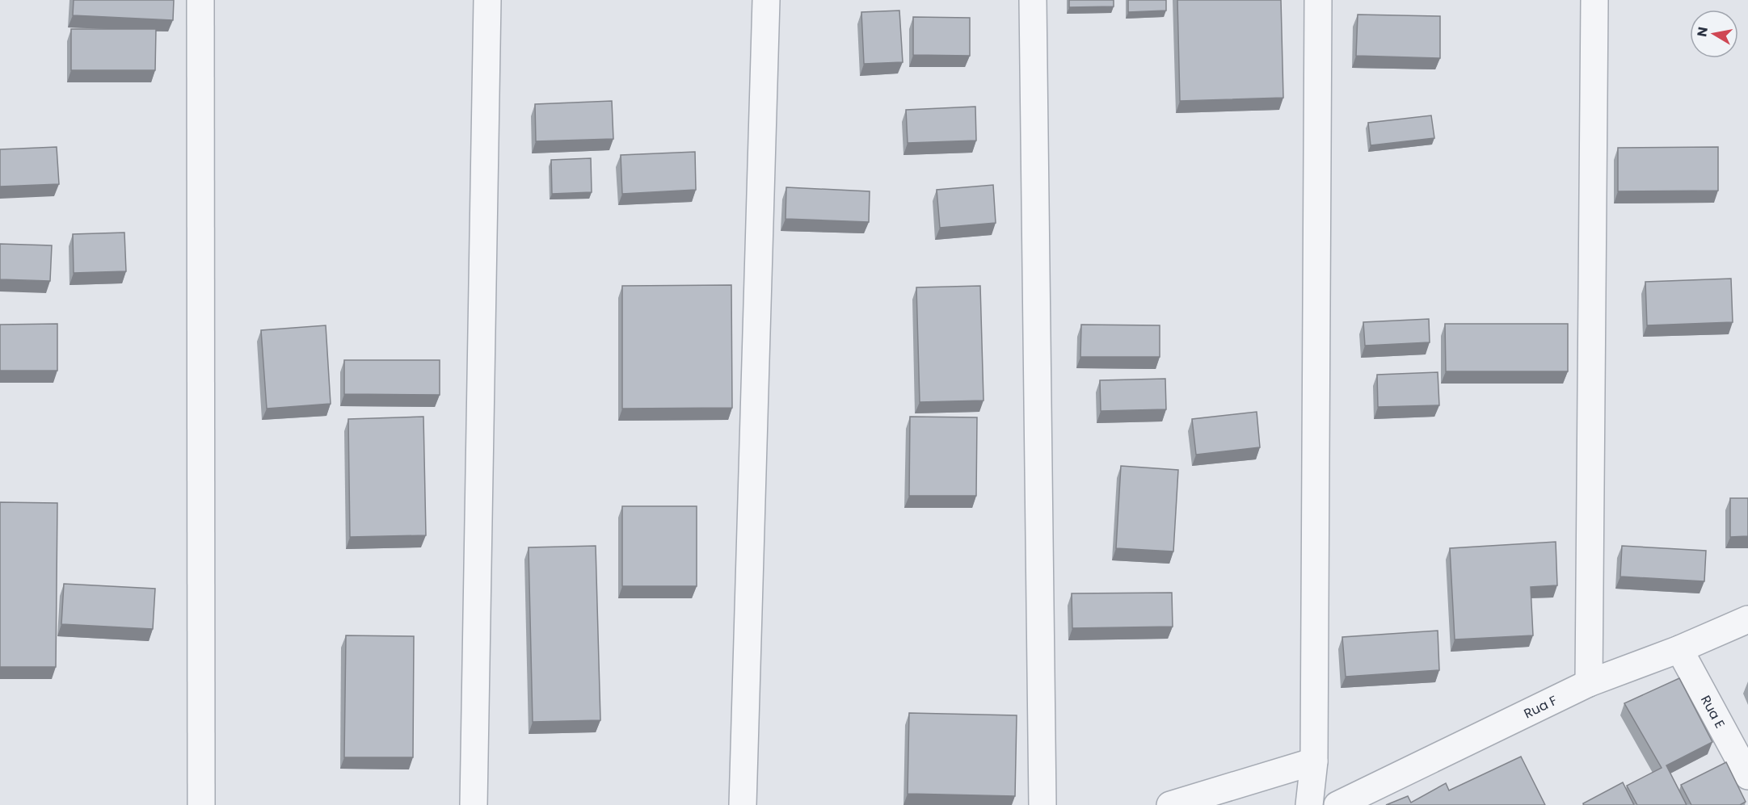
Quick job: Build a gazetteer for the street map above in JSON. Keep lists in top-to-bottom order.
{
  "streets": {
    "street": ["Rua F", "Rua E"]
  },
  "crossings": [
    ["Rua F", "Rua E"]
  ],
  "north": "left"
}
